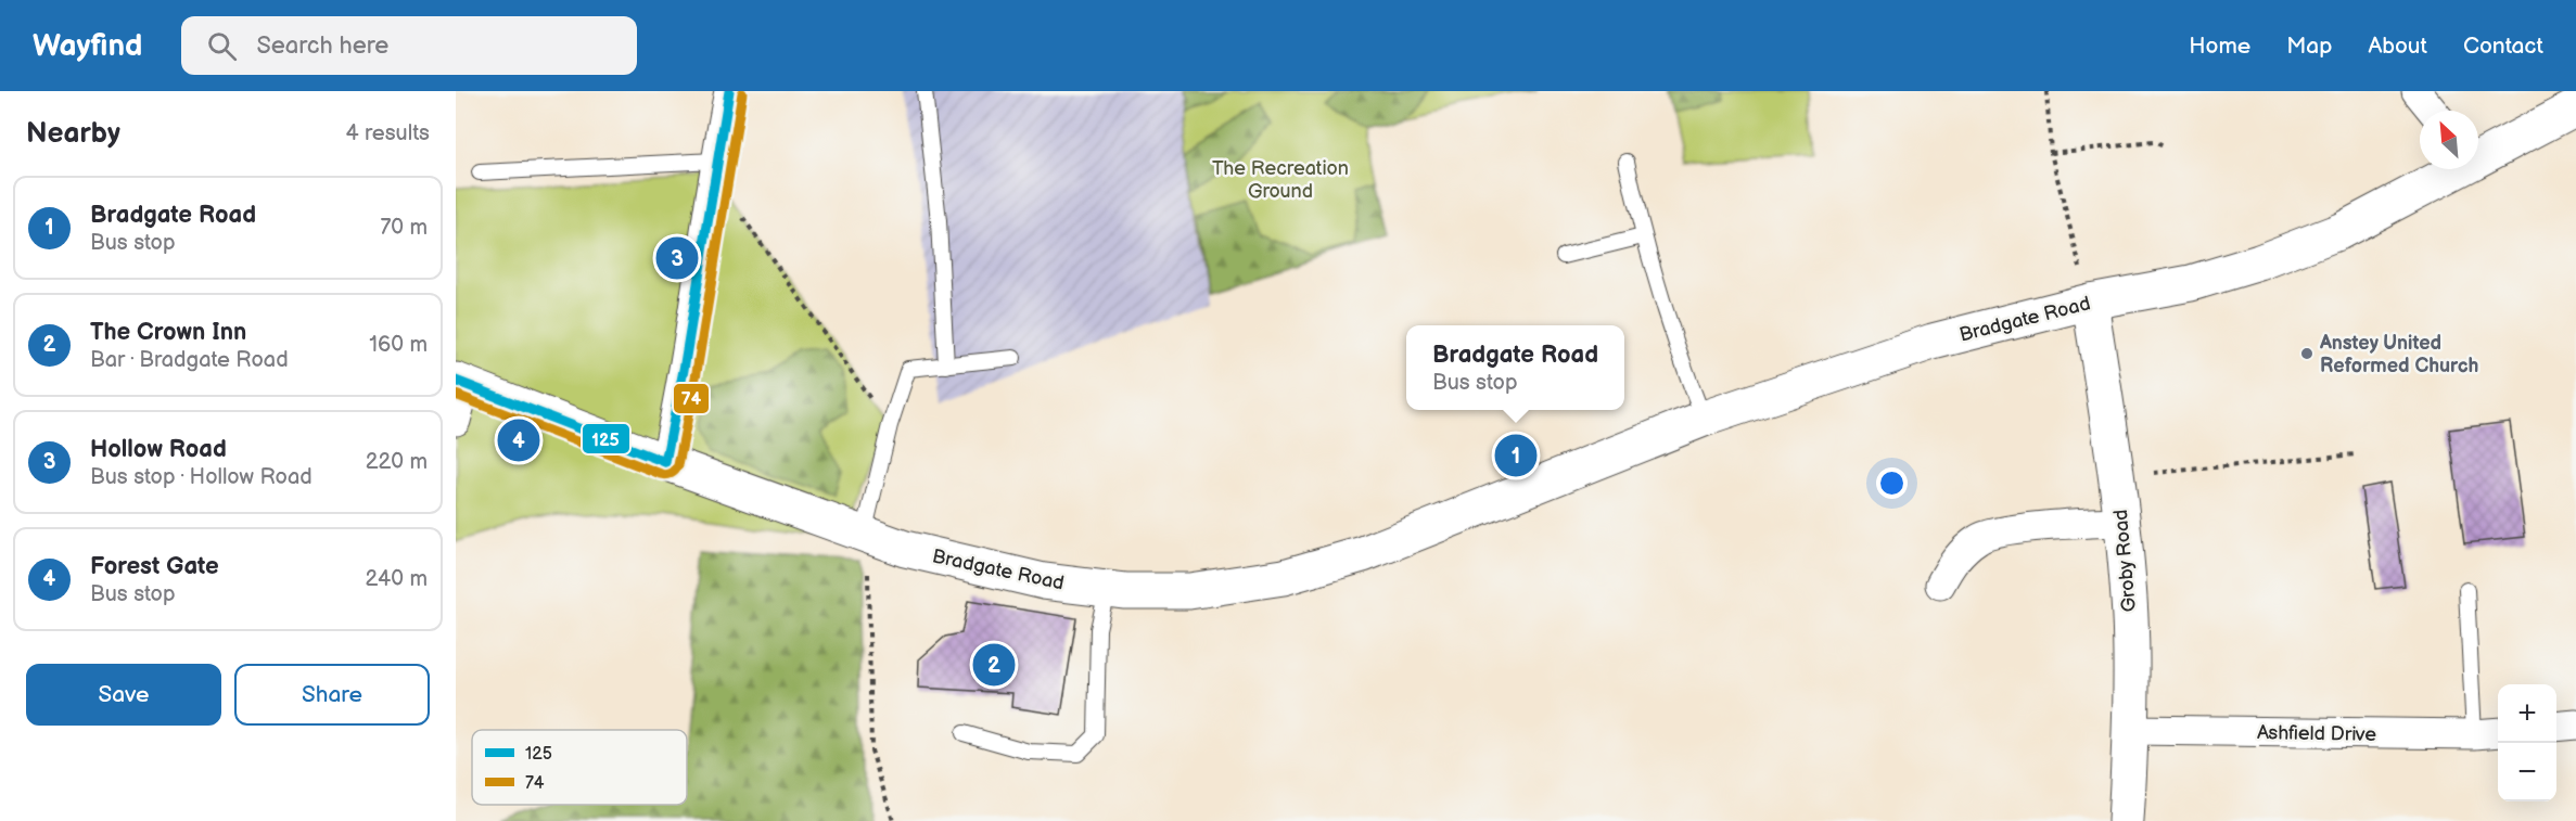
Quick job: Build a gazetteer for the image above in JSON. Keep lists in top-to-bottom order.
{
  "streets": {
    "street": ["Bradgate Road", "Groby Road", "Ashfield Drive"]
  },
  "crossings": [
    ["Bradgate Road", "Groby Road"],
    ["Groby Road", "Ashfield Drive"]
  ],
  "parks": ["The Recreation Ground"],
  "places": ["Anstey United Reformed Church"],
  "lines": ["transit line 125", "transit line 74"],
  "legend": ["125", "74"],
  "north": "top left",
  "page": {
    "header": "Wayfind",
    "search": "Search here",
    "nav": [
      "Home",
      "Map",
      "About",
      "Contact"
    ],
    "heading": ["Nearby", "4 results"],
    "list": [
      {
        "mark": "1",
        "name": "Bradgate Road",
        "note": "Bus stop",
        "value": "70 m"
      },
      {
        "mark": "2",
        "name": "The Crown Inn",
        "note": "Bar · Bradgate Road",
        "value": "160 m"
      },
      {
        "mark": "3",
        "name": "Hollow Road",
        "note": "Bus stop · Hollow Road",
        "value": "220 m"
      },
      {
        "mark": "4",
        "name": "Forest Gate",
        "note": "Bus stop",
        "value": "240 m"
      }
    ],
    "pins": [
      "3",
      "4",
      "1",
      "2"
    ],
    "popup": ["Bradgate Road", "Bus stop"],
    "buttons": ["Save", "Share"],
    "map_buttons": ["+", "−"]
  }
}
